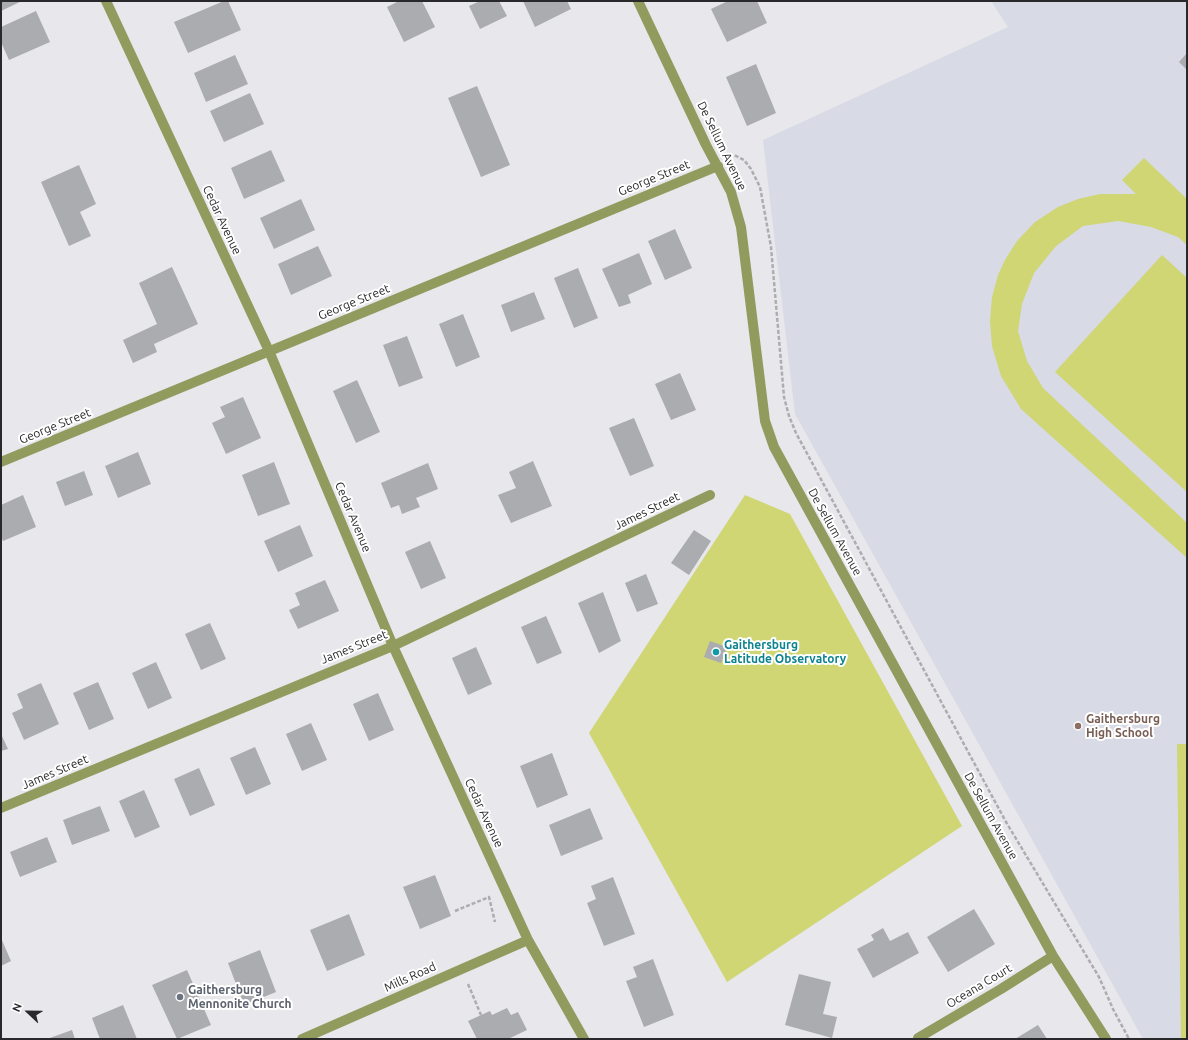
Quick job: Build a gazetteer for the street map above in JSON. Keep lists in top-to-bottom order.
{
  "streets": {
    "street": [
      "De Sellum Avenue",
      "George Street",
      "Cedar Avenue",
      "James Street",
      "Mills Road",
      "Oceana Court"
    ]
  },
  "crossings": [
    ["De Sellum Avenue", "George Street"],
    ["De Sellum Avenue", "Oceana Court"],
    ["George Street", "Cedar Avenue"],
    ["Cedar Avenue", "James Street"],
    ["Cedar Avenue", "Mills Road"]
  ],
  "places": ["Gaithersburg Latitude Observatory", "Gaithersburg High School", "Gaithersburg Mennonite Church"],
  "north": "left"
}
